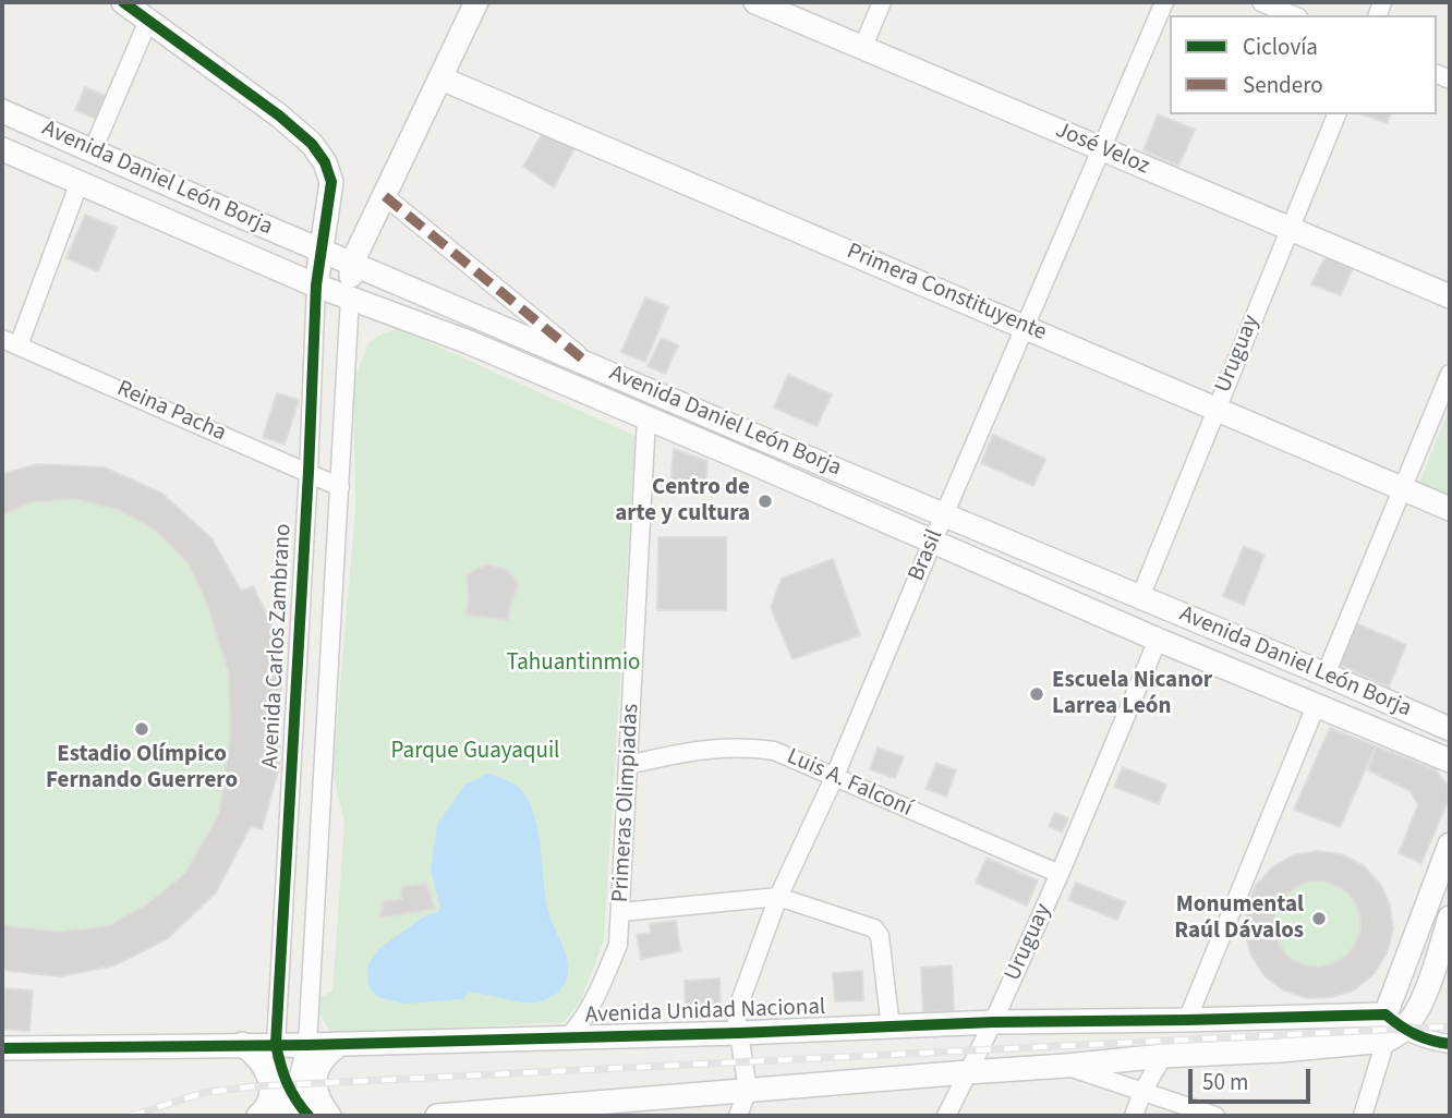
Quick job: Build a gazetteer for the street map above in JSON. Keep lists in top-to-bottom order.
{
  "streets": {
    "street": [
      "José Veloz",
      "Avenida Daniel León Borja",
      "Primera Constituyente",
      "Uruguay",
      "Reina Pacha",
      "Brasil",
      "Avenida Carlos Zambrano",
      "Luis A. Falconí",
      "Primeras Olimpiadas",
      "Avenida Unidad Nacional"
    ]
  },
  "crossings": [
    ["José Veloz", "Uruguay"],
    ["José Veloz", "Brasil"],
    ["Avenida Daniel León Borja", "Uruguay"],
    ["Avenida Daniel León Borja", "Brasil"],
    ["Avenida Daniel León Borja", "Avenida Carlos Zambrano"],
    ["Avenida Daniel León Borja", "Primeras Olimpiadas"],
    ["Primera Constituyente", "Uruguay"],
    ["Primera Constituyente", "Brasil"],
    ["Uruguay", "Luis A. Falconí"],
    ["Uruguay", "Avenida Unidad Nacional"],
    ["Reina Pacha", "Avenida Carlos Zambrano"],
    ["Brasil", "Luis A. Falconí"],
    ["Brasil", "Avenida Unidad Nacional"],
    ["Avenida Carlos Zambrano", "Avenida Unidad Nacional"],
    ["Luis A. Falconí", "Primeras Olimpiadas"],
    ["Primeras Olimpiadas", "Avenida Unidad Nacional"]
  ],
  "parks": ["Tahuantinmio", "Parque Guayaquil"],
  "places": [
    "Centro de arte y cultura",
    "Escuela Nicanor Larrea León",
    "Estadio Olímpico Fernando Guerrero",
    "Monumental Raúl Dávalos"
  ],
  "legend": ["Ciclovía", "Sendero"],
  "scale_bar": "50 m"
}
